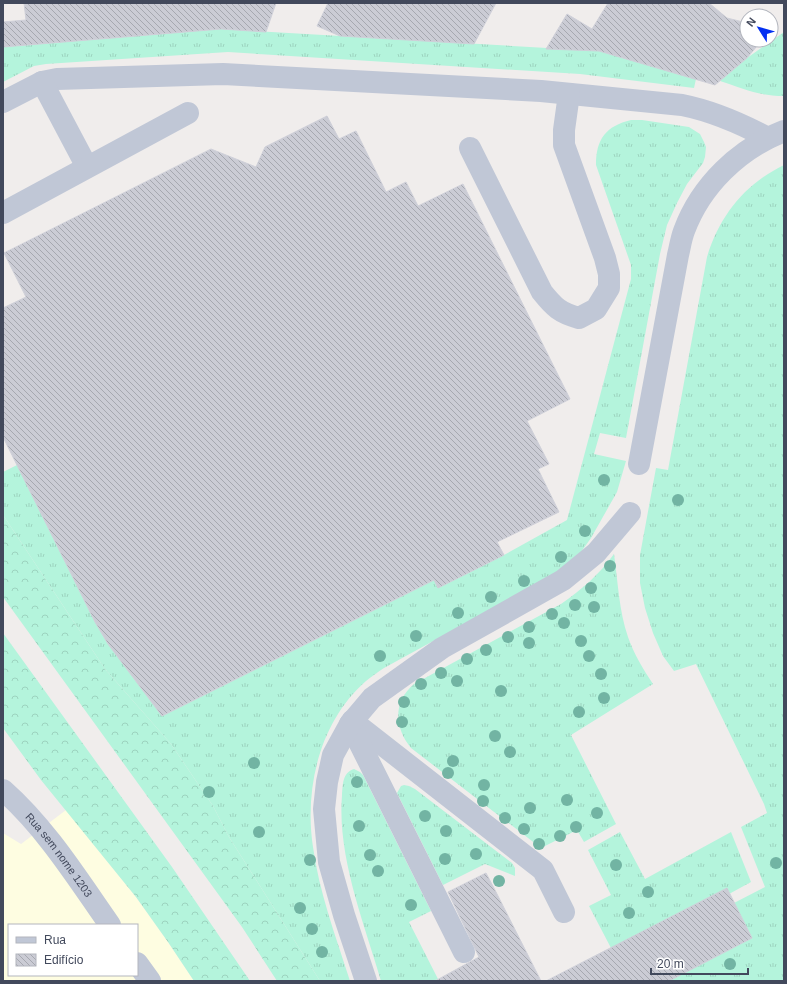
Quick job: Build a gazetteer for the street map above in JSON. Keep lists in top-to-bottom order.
{
  "streets": {
    "lane": ["Rua sem nome 1203"]
  },
  "legend": ["Rua", "Edifício"],
  "scale_bar": "20 m",
  "north": "top left"
}
